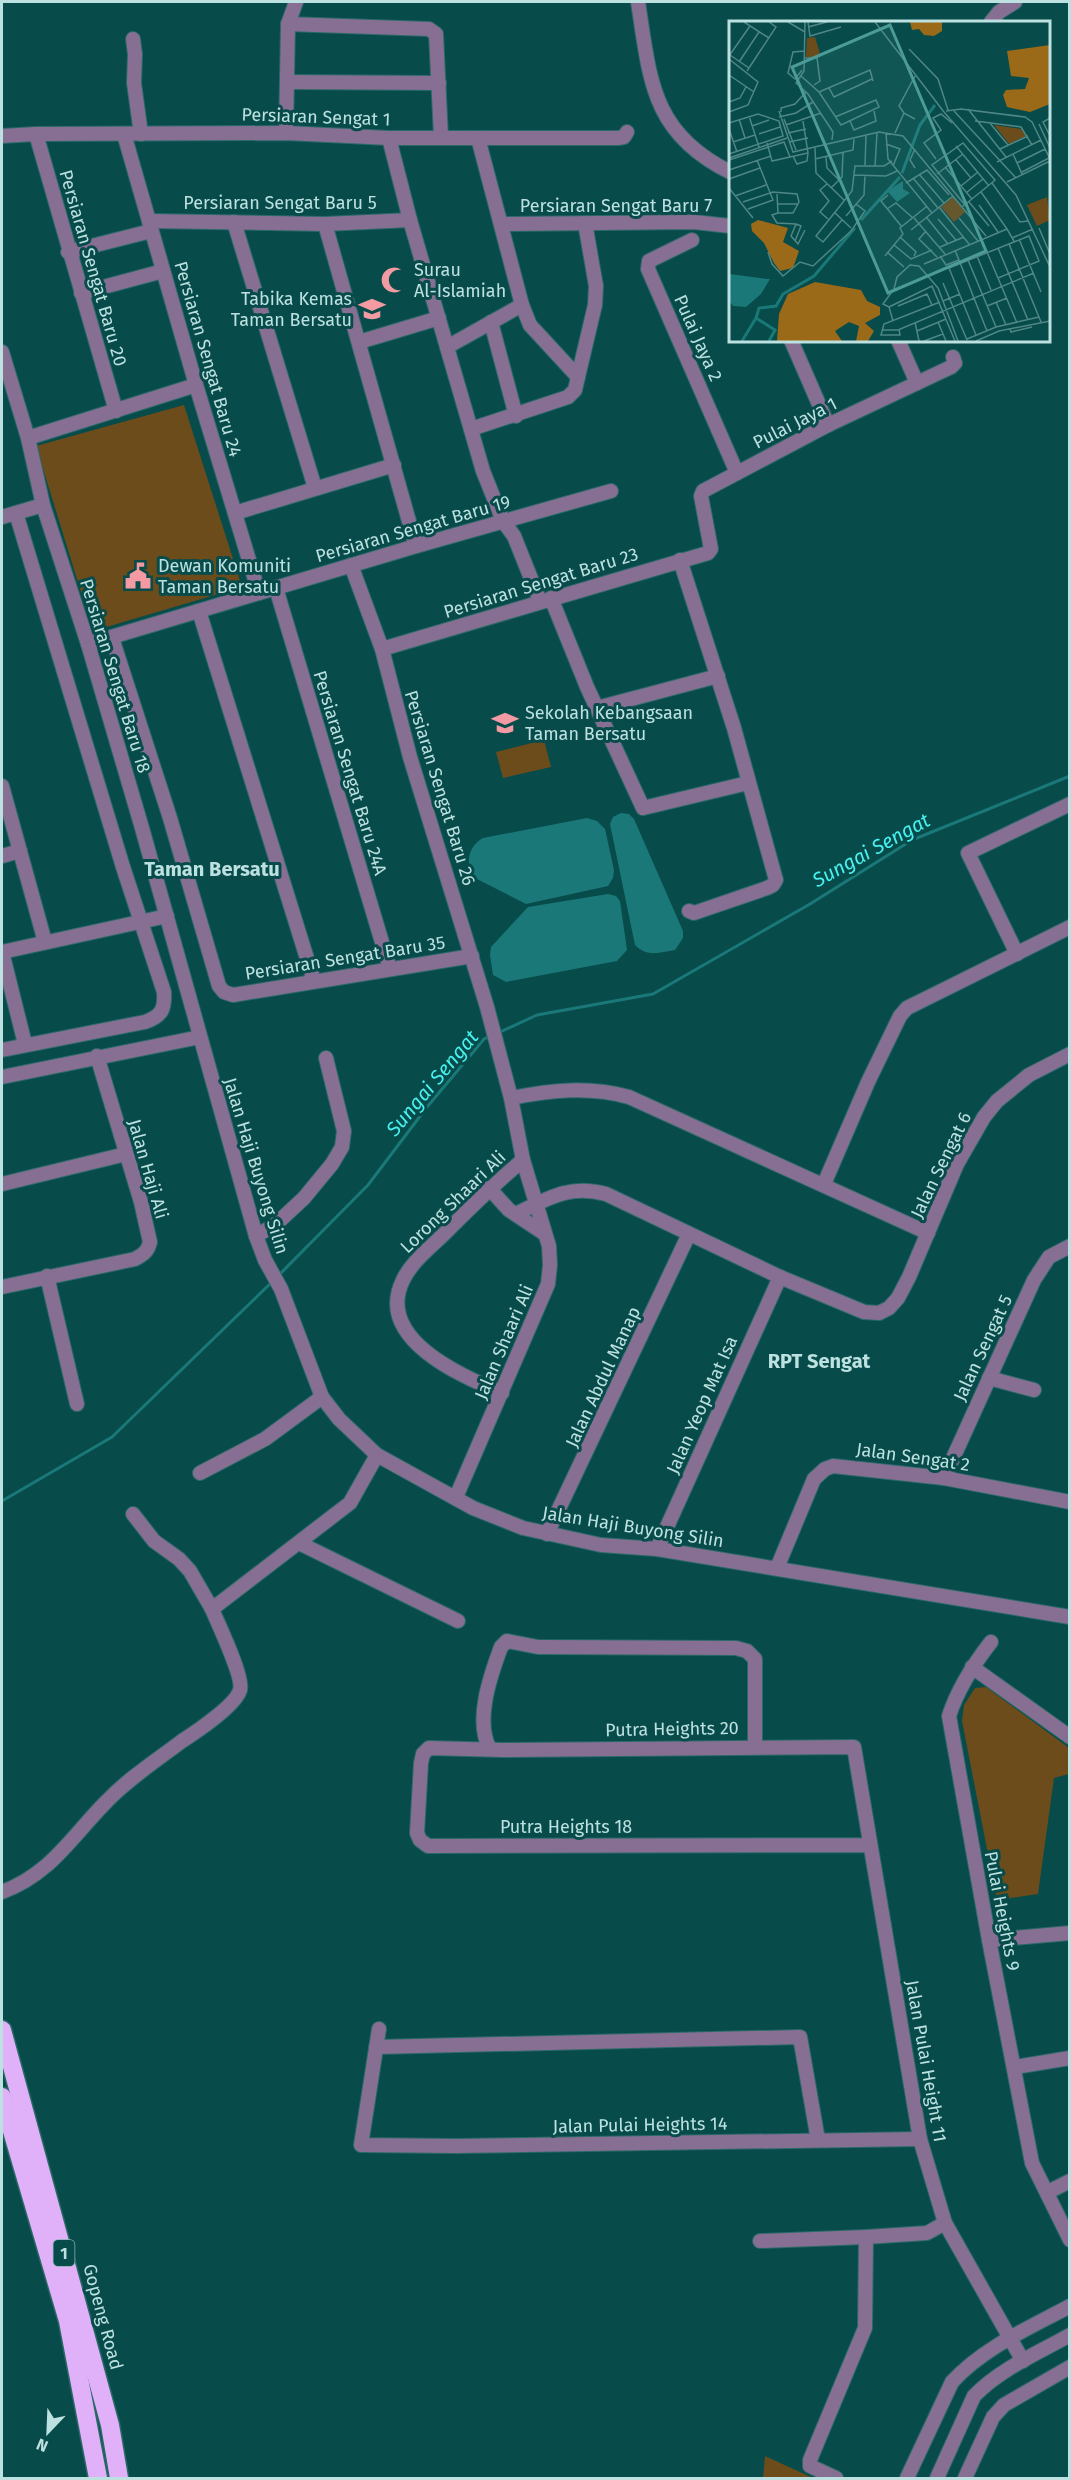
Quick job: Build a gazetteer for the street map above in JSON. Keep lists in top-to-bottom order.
{
  "streets": {
    "highway": ["1", "Gopeng Road"],
    "street": [
      "Persiaran Sengat 1",
      "Persiaran Sengat Baru 5",
      "Persiaran Sengat Baru 7",
      "Persiaran Sengat Baru 20",
      "Pulai Jaya 2",
      "Persiaran Sengat Baru 24",
      "Pulai Jaya 1",
      "Persiaran Sengat Baru 19",
      "Persiaran Sengat Baru 23",
      "Persiaran Sengat Baru 18",
      "Persiaran Sengat Baru 24A",
      "Persiaran Sengat Baru 26",
      "Persiaran Sengat Baru 35",
      "Jalan Sengat 6",
      "Jalan Haji Buyong Silin",
      "Jalan Haji Ali",
      "Lorong Shaari Ali",
      "Jalan Shaari Ali",
      "Jalan Sengat 5",
      "Jalan Abdul Manap",
      "Jalan Yeop Mat Isa",
      "Jalan Sengat 2",
      "Putra Heights 20",
      "Putra Heights 18",
      "Pulai Heights 9",
      "Jalan Pulai Height 11",
      "Jalan Pulai Heights 14"
    ]
  },
  "crossings": [
    ["Persiaran Sengat 1", "Persiaran Sengat Baru 20"],
    ["Persiaran Sengat 1", "Persiaran Sengat Baru 24"],
    ["Persiaran Sengat Baru 5", "Persiaran Sengat Baru 20"],
    ["Persiaran Sengat Baru 5", "Persiaran Sengat Baru 24"],
    ["Pulai Jaya 2", "Pulai Jaya 1"],
    ["Persiaran Sengat Baru 24", "Persiaran Sengat Baru 19"],
    ["Pulai Jaya 1", "Persiaran Sengat Baru 23"],
    ["Persiaran Sengat Baru 19", "Persiaran Sengat Baru 18"],
    ["Persiaran Sengat Baru 19", "Persiaran Sengat Baru 24A"],
    ["Persiaran Sengat Baru 19", "Persiaran Sengat Baru 26"],
    ["Persiaran Sengat Baru 19", "Persiaran Sengat Baru 35"],
    ["Persiaran Sengat Baru 23", "Persiaran Sengat Baru 26"],
    ["Persiaran Sengat Baru 18", "Jalan Haji Buyong Silin"],
    ["Persiaran Sengat Baru 24A", "Persiaran Sengat Baru 35"],
    ["Persiaran Sengat Baru 26", "Persiaran Sengat Baru 35"],
    ["Persiaran Sengat Baru 26", "Jalan Shaari Ali"],
    ["Jalan Sengat 6", "Jalan Yeop Mat Isa"],
    ["Jalan Haji Buyong Silin", "Jalan Shaari Ali"],
    ["Jalan Haji Buyong Silin", "Jalan Abdul Manap"],
    ["Jalan Haji Buyong Silin", "Jalan Yeop Mat Isa"],
    ["Jalan Haji Buyong Silin", "Jalan Sengat 2"],
    ["Lorong Shaari Ali", "Jalan Shaari Ali"],
    ["Jalan Sengat 5", "Jalan Sengat 2"],
    ["Putra Heights 20", "Putra Heights 18"],
    ["Putra Heights 20", "Jalan Pulai Height 11"],
    ["Putra Heights 18", "Jalan Pulai Height 11"],
    ["Jalan Pulai Height 11", "Jalan Pulai Heights 14"]
  ],
  "districts": ["Taman Bersatu", "RPT Sengat"],
  "water": ["Sungai Sengat"],
  "places": {
    "mosque": ["Surau Al-Islamiah"],
    "school or university": ["Tabika Kemas Taman Bersatu", "Sekolah Kebangsaan Taman Bersatu"],
    "public building": ["Dewan Komuniti Taman Bersatu"]
  },
  "north": "bottom left"
}
